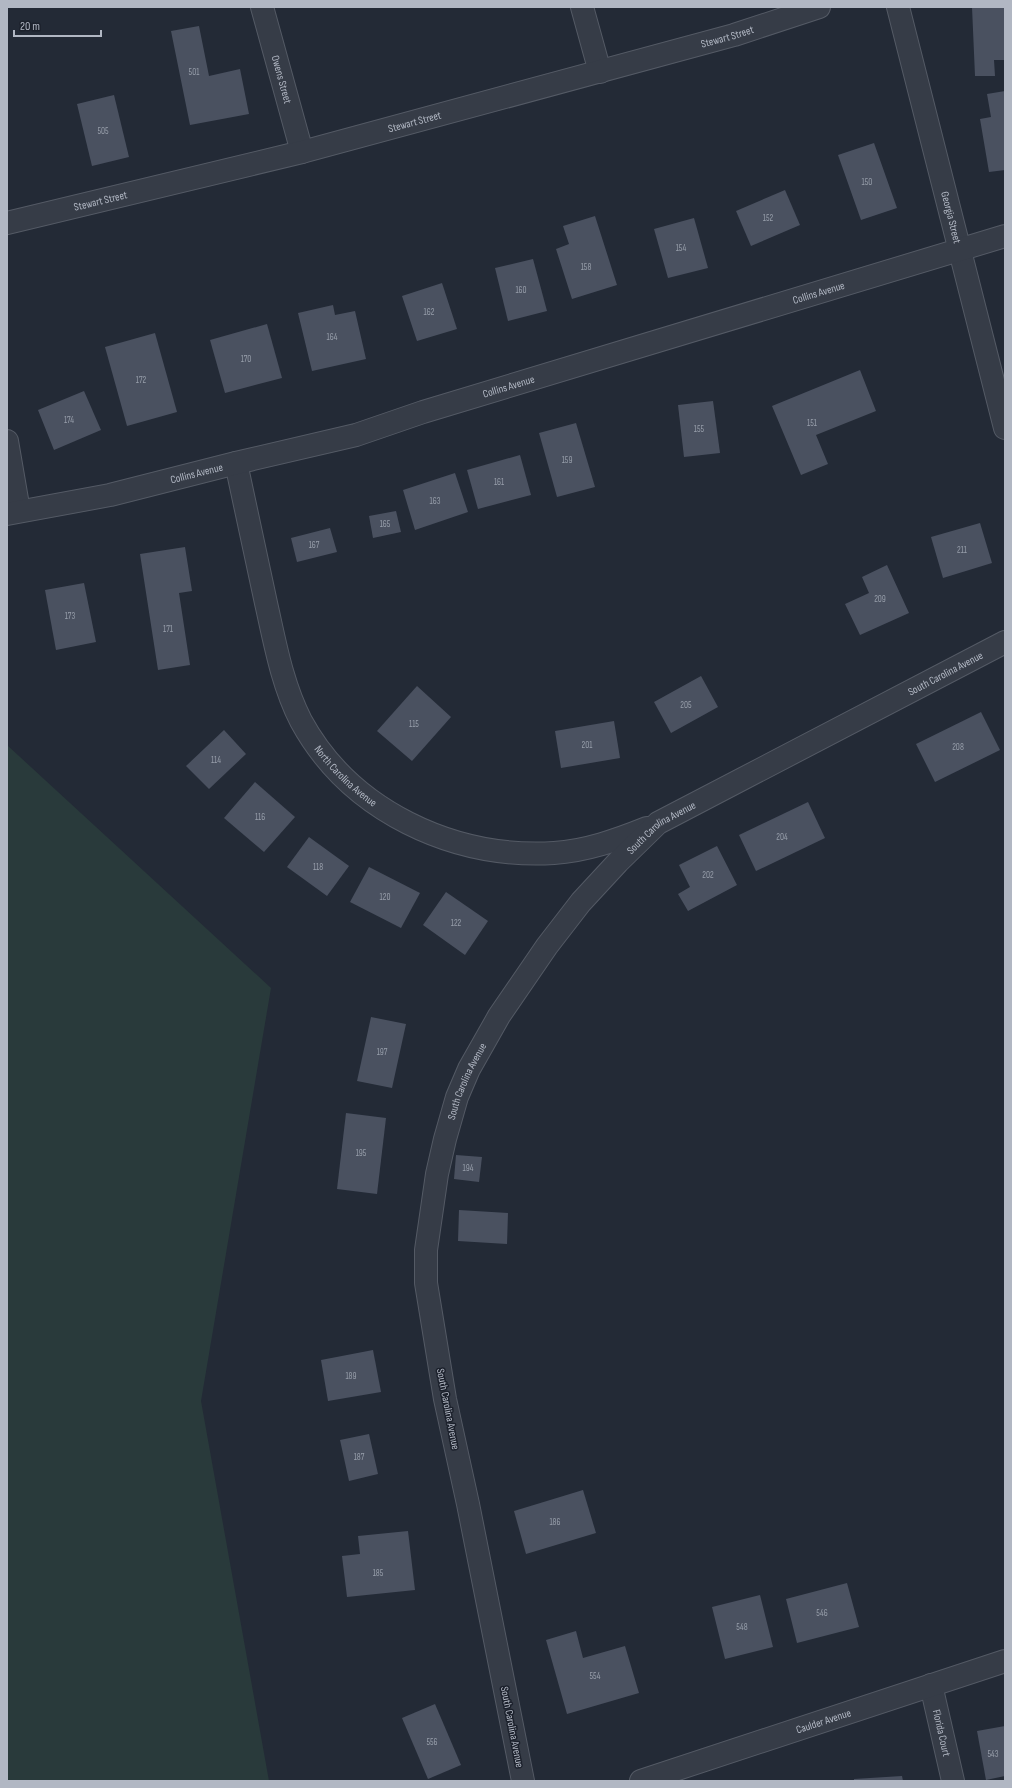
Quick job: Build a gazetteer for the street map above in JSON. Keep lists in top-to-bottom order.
{
  "streets": {
    "street": [
      "Stewart Street",
      "Owens Street",
      "Georgia Street",
      "Collins Avenue",
      "South Carolina Avenue",
      "North Carolina Avenue",
      "Caulder Avenue",
      "Florida Court"
    ]
  },
  "crossings": [
    ["Stewart Street", "Owens Street"],
    ["Georgia Street", "Collins Avenue"],
    ["Collins Avenue", "North Carolina Avenue"],
    ["South Carolina Avenue", "North Carolina Avenue"],
    ["Caulder Avenue", "Florida Court"]
  ],
  "house_numbers": [
    "501",
    "505",
    "150",
    "152",
    "154",
    "158",
    "160",
    "162",
    "164",
    "170",
    "172",
    "174",
    "151",
    "155",
    "159",
    "161",
    "163",
    "165",
    "167",
    "211",
    "209",
    "173",
    "171",
    "205",
    "115",
    "201",
    "208",
    "114",
    "116",
    "204",
    "118",
    "202",
    "120",
    "122",
    "197",
    "195",
    "194",
    "189",
    "187",
    "186",
    "185",
    "546",
    "548",
    "554",
    "556",
    "543"
  ],
  "scale_bar": "20 m"
}
